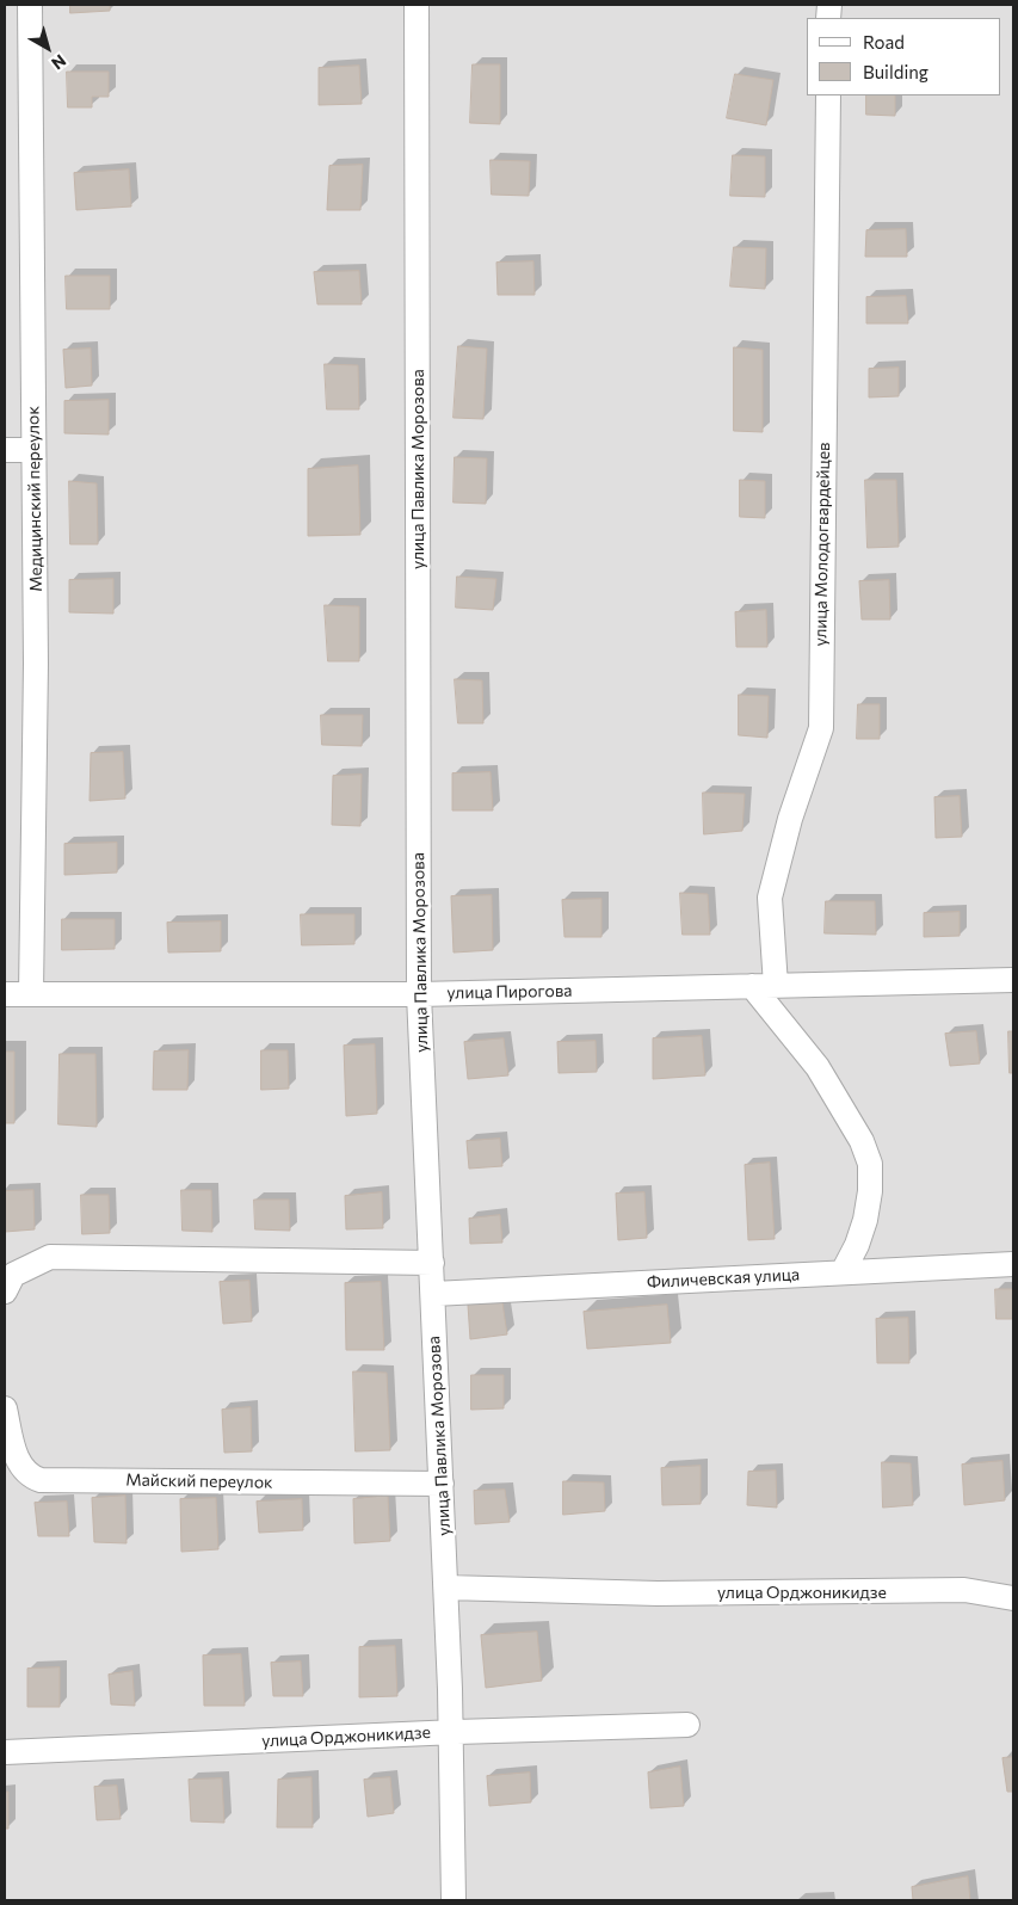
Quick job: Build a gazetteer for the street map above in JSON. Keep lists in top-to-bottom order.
{
  "streets": {
    "street": [
      "улица Павлика Морозова",
      "Медицинский переулок",
      "улица Молодогвардейцев",
      "улица Пирогова",
      "Филичевская улица",
      "Майский переулок",
      "улица Орджоникидзе"
    ]
  },
  "crossings": [
    ["улица Павлика Морозова", "улица Пирогова"],
    ["улица Павлика Морозова", "Филичевская улица"],
    ["улица Павлика Морозова", "Майский переулок"],
    ["улица Павлика Морозова", "улица Орджоникидзе"],
    ["Медицинский переулок", "улица Пирогова"],
    ["улица Молодогвардейцев", "улица Пирогова"]
  ],
  "legend": ["Road", "Building"],
  "north": "bottom right"
}
